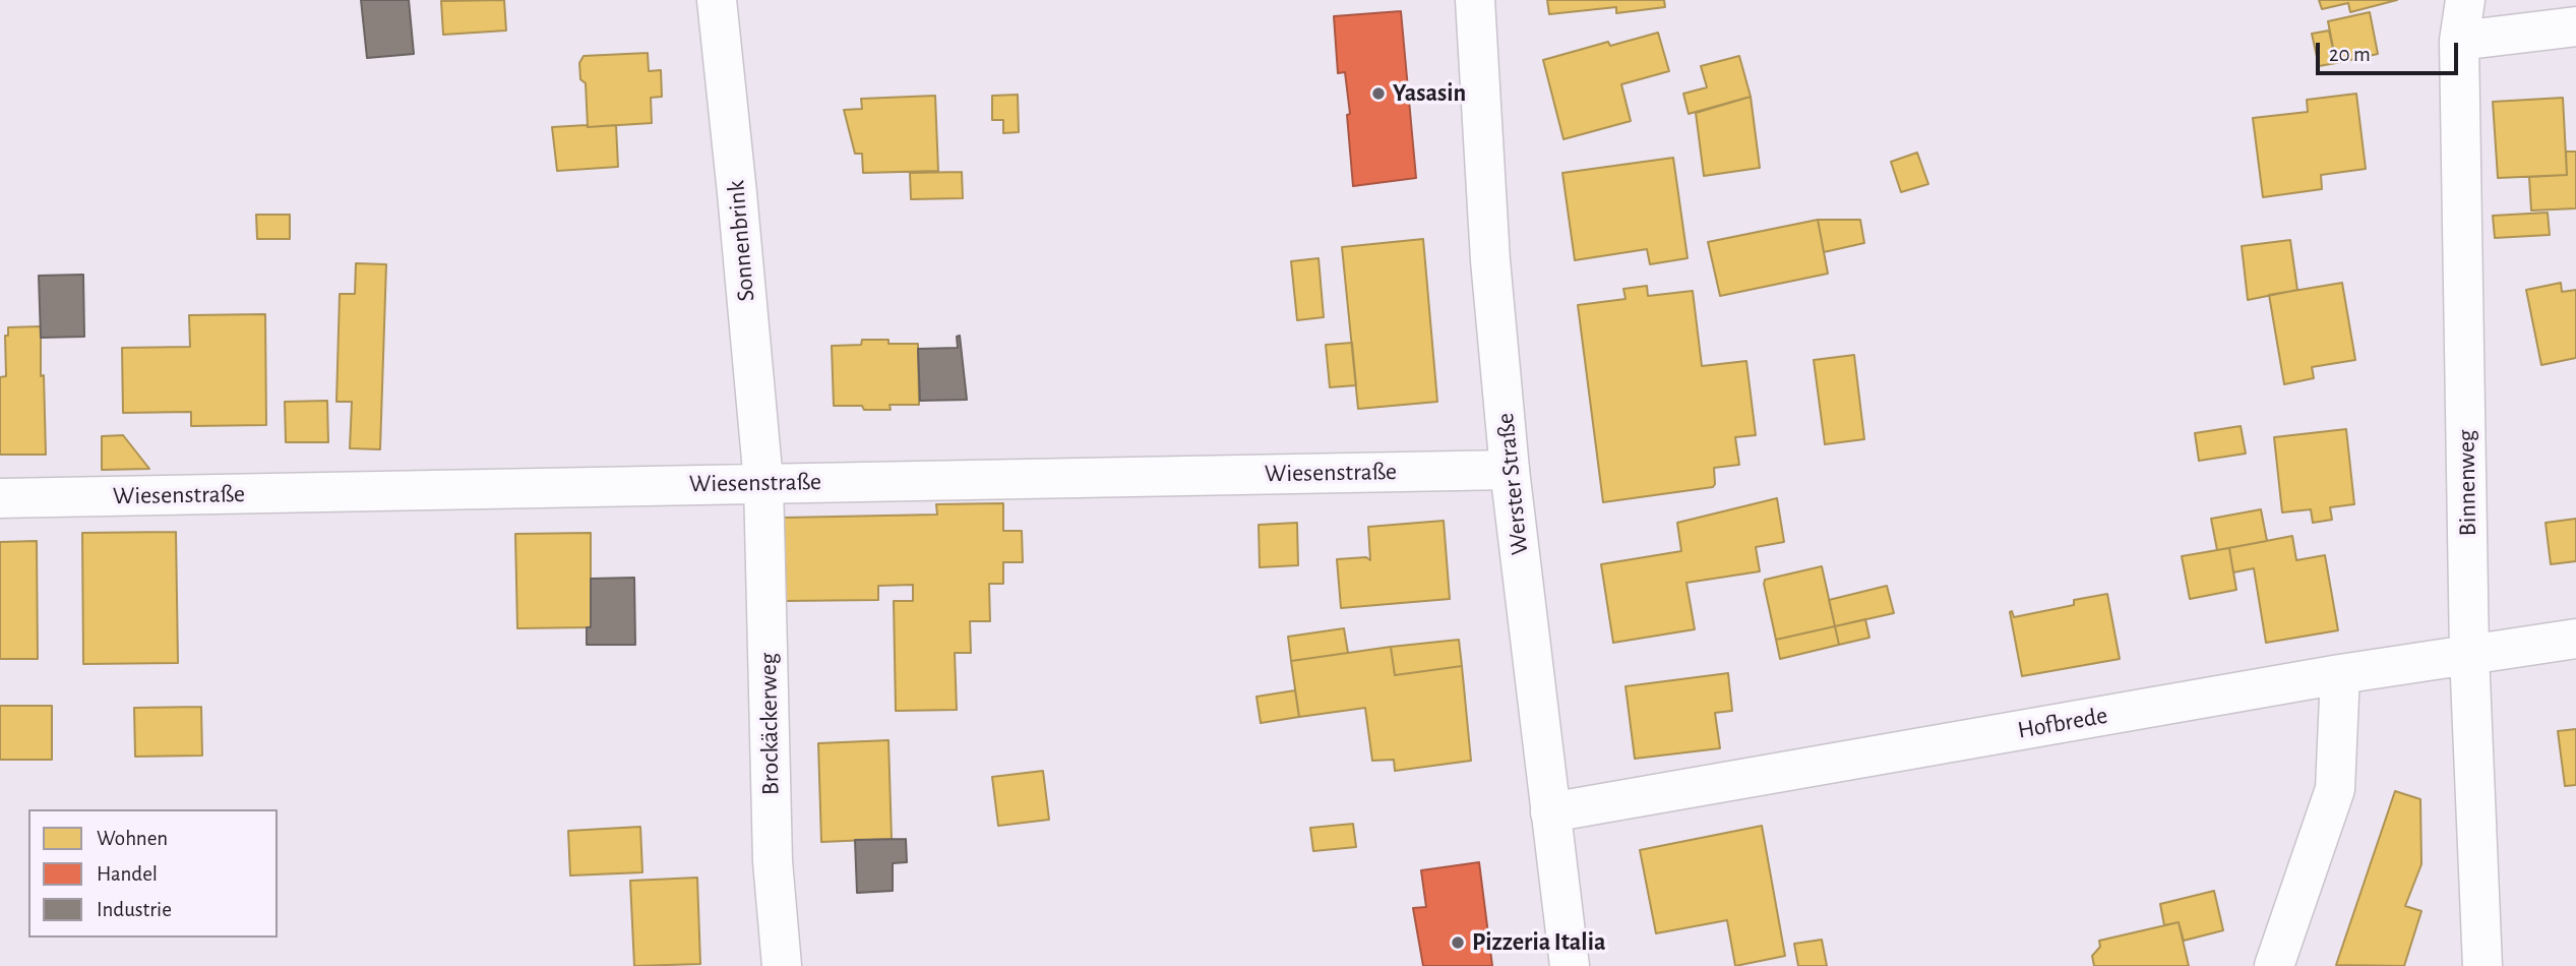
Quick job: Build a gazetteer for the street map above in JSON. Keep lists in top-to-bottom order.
{
  "streets": {
    "street": [
      "Sonnenbrink",
      "Wiesenstraße",
      "Binnenweg",
      "Werster Straße",
      "Hofbrede",
      "Brockäckerweg"
    ]
  },
  "crossings": [
    ["Sonnenbrink", "Wiesenstraße"],
    ["Sonnenbrink", "Brockäckerweg"],
    ["Wiesenstraße", "Werster Straße"],
    ["Wiesenstraße", "Brockäckerweg"],
    ["Binnenweg", "Hofbrede"],
    ["Werster Straße", "Hofbrede"]
  ],
  "places": ["Yasasin", "Pizzeria Italia"],
  "legend": ["Wohnen", "Handel", "Industrie"],
  "scale_bar": "20 m"
}
